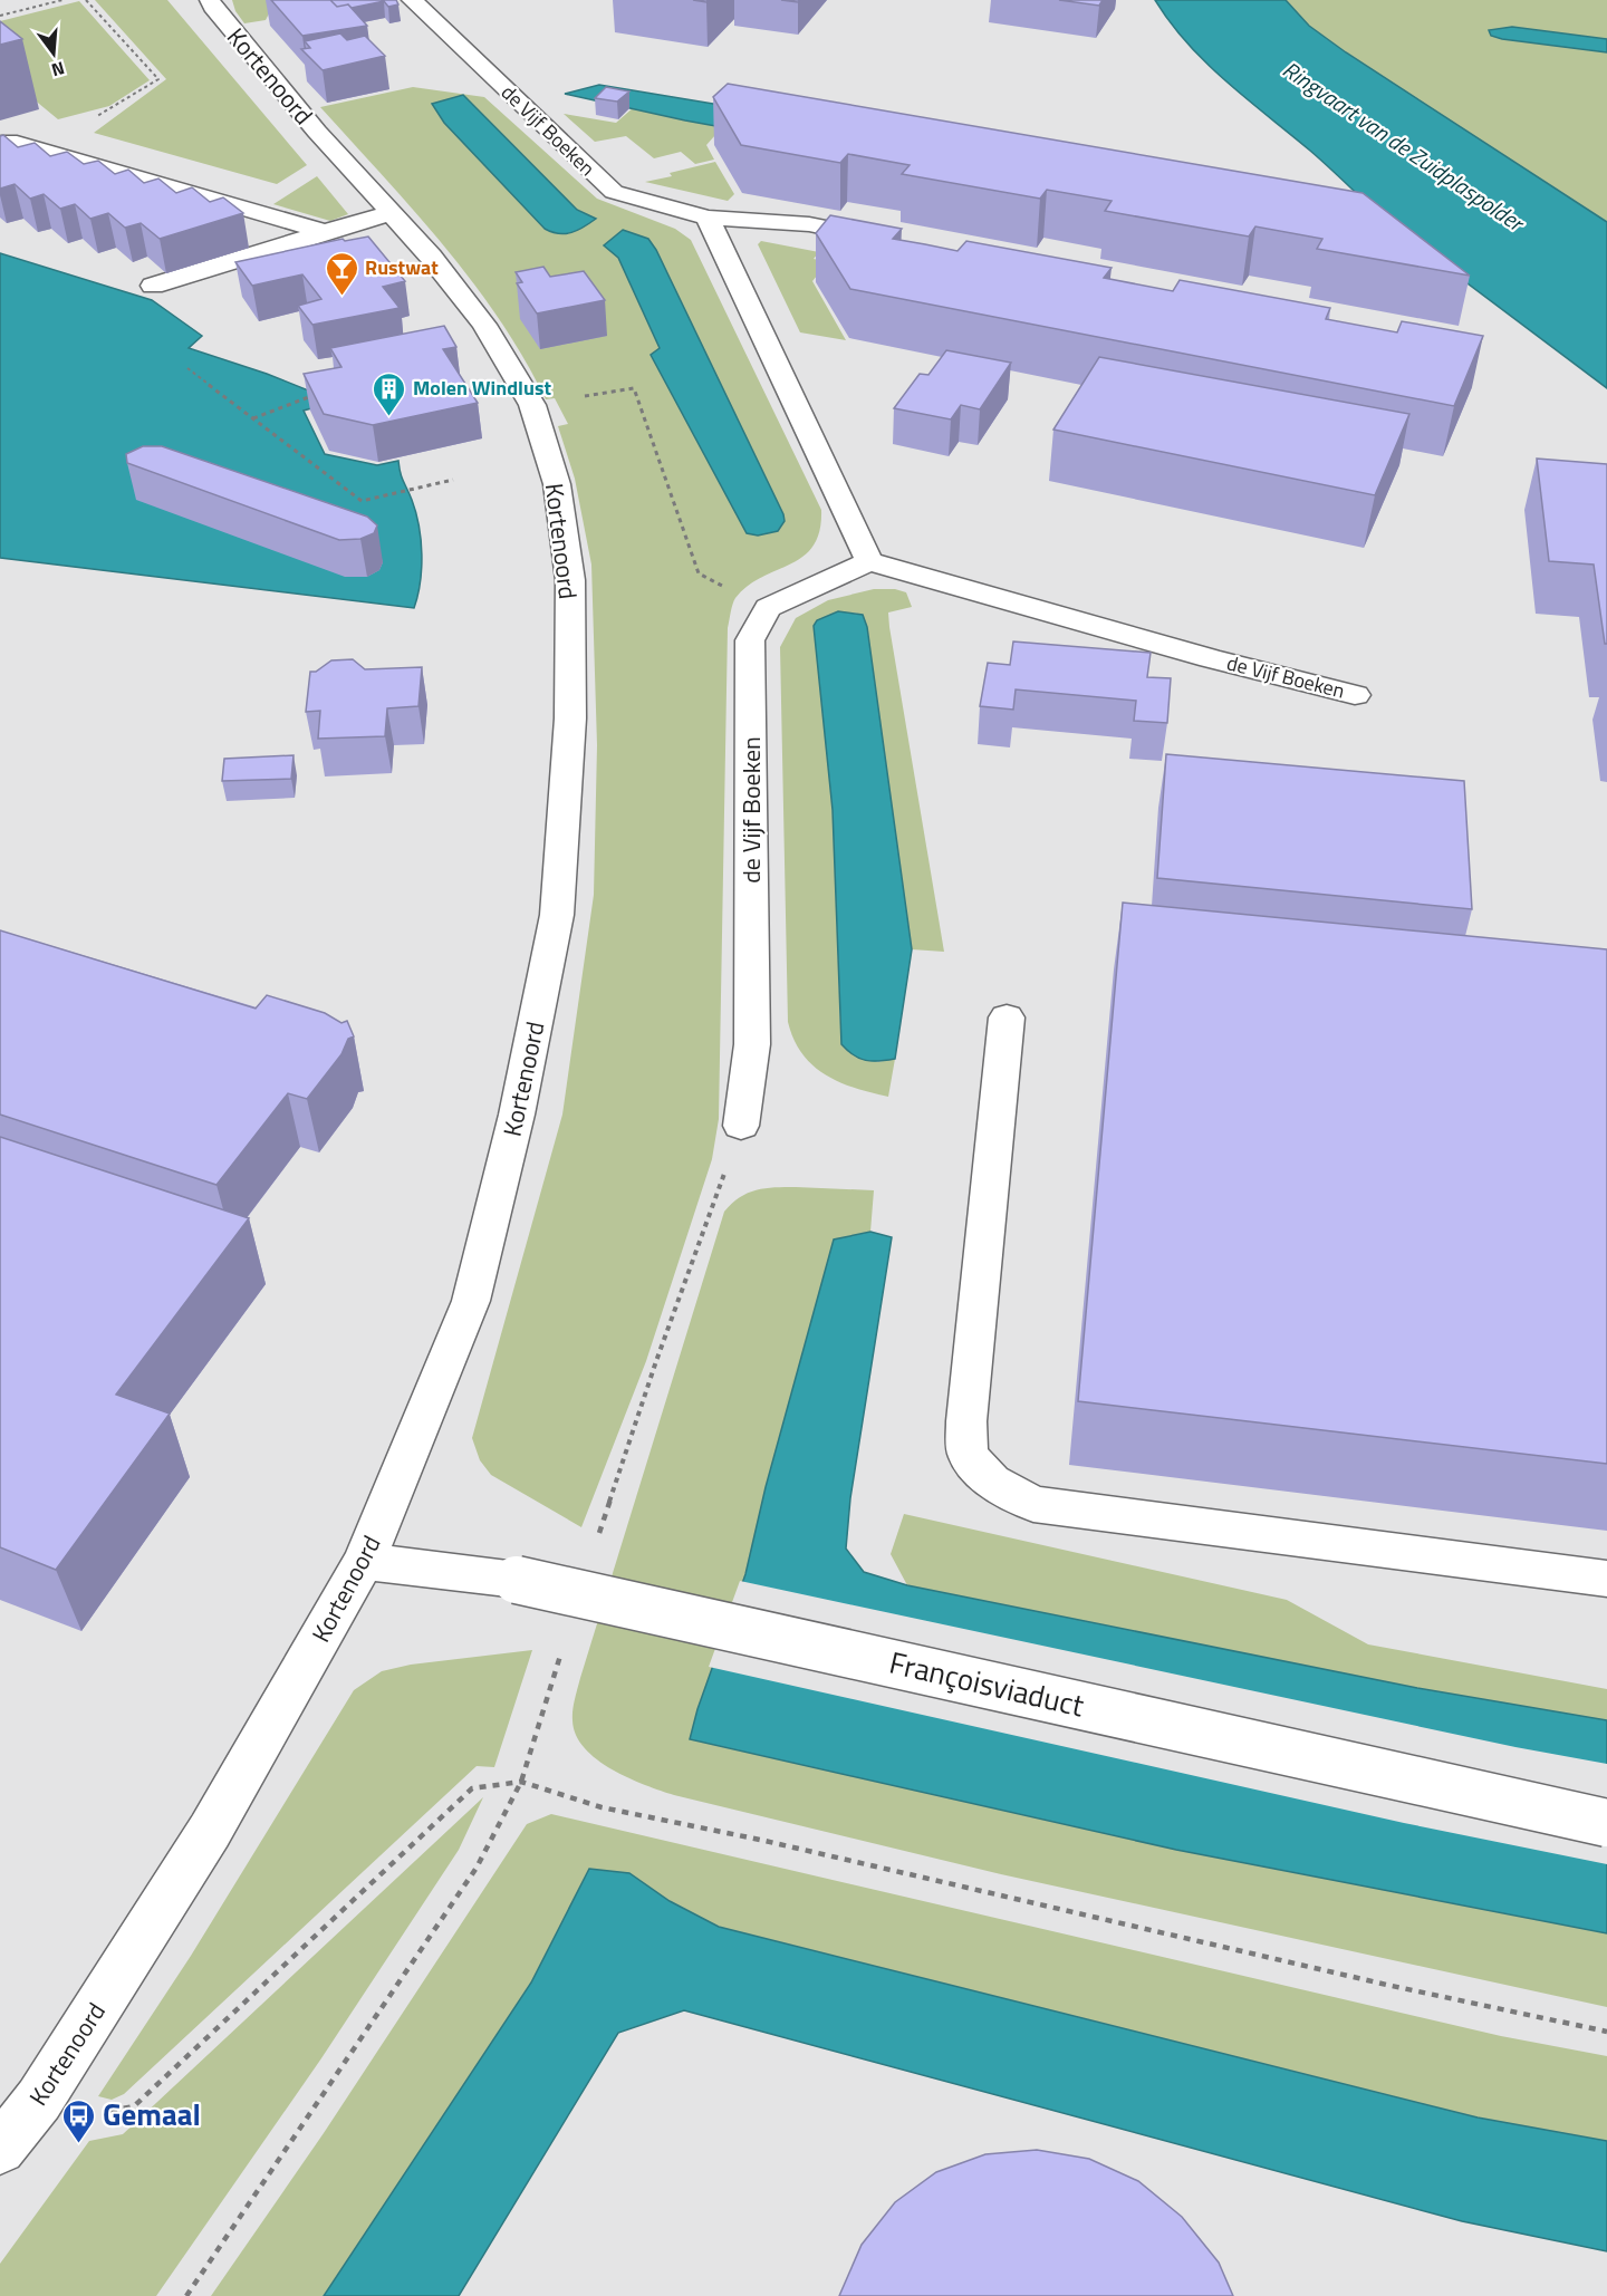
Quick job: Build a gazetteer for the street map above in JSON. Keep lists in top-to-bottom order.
{
  "streets": {
    "street": ["Kortenoord", "de Vijf Boeken", "Françoisviaduct"]
  },
  "crossings": [
    ["Kortenoord", "Françoisviaduct"]
  ],
  "water": ["Ringvaart van de Zuidplaspolder"],
  "places": {
    "bar": ["Rustwat"],
    "building": ["Molen Windlust"],
    "bus stop": ["Gemaal"]
  },
  "north": "bottom"
}
